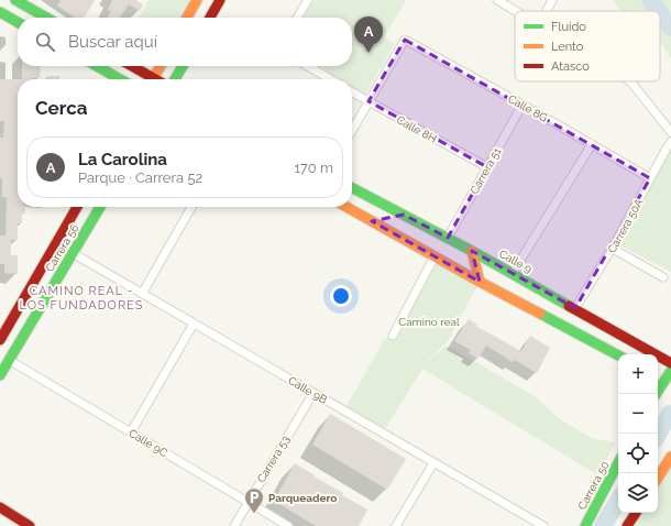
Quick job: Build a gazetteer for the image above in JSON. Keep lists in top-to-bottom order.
{
  "streets": {
    "main road": ["Carrera 56", "Calle 9", "Carrera 50"],
    "street": [
      "Calle 8G",
      "Calle 8H",
      "Carrera 51",
      "Carrera 50A",
      "Calle 9B",
      "Calle 9C",
      "Carrera 53"
    ]
  },
  "crossings": [
    ["Calle 8G", "Calle 8H"],
    ["Calle 8G", "Carrera 51"],
    ["Calle 8G", "Carrera 50A"],
    ["Calle 8H", "Carrera 51"],
    ["Carrera 51", "Calle 9"],
    ["Carrera 50A", "Calle 9"],
    ["Carrera 56", "Calle 9B"],
    ["Carrera 56", "Calle 9C"],
    ["Calle 9B", "Carrera 53"],
    ["Calle 9C", "Carrera 53"]
  ],
  "districts": ["CAMINO REAL - LOS FUNDADORES"],
  "parks": ["Camino real"],
  "places": {
    "parking": ["Parqueadero"]
  },
  "legend": ["Fluido", "Lento", "Atasco"],
  "page": {
    "pins": "A",
    "search": "Buscar aquí",
    "heading": "Cerca",
    "list": [
      {
        "mark": "A",
        "name": "La Carolina",
        "note": "Parque · Carrera 52",
        "value": "170 m"
      }
    ],
    "map_buttons": ["+", "−"]
  }
}
